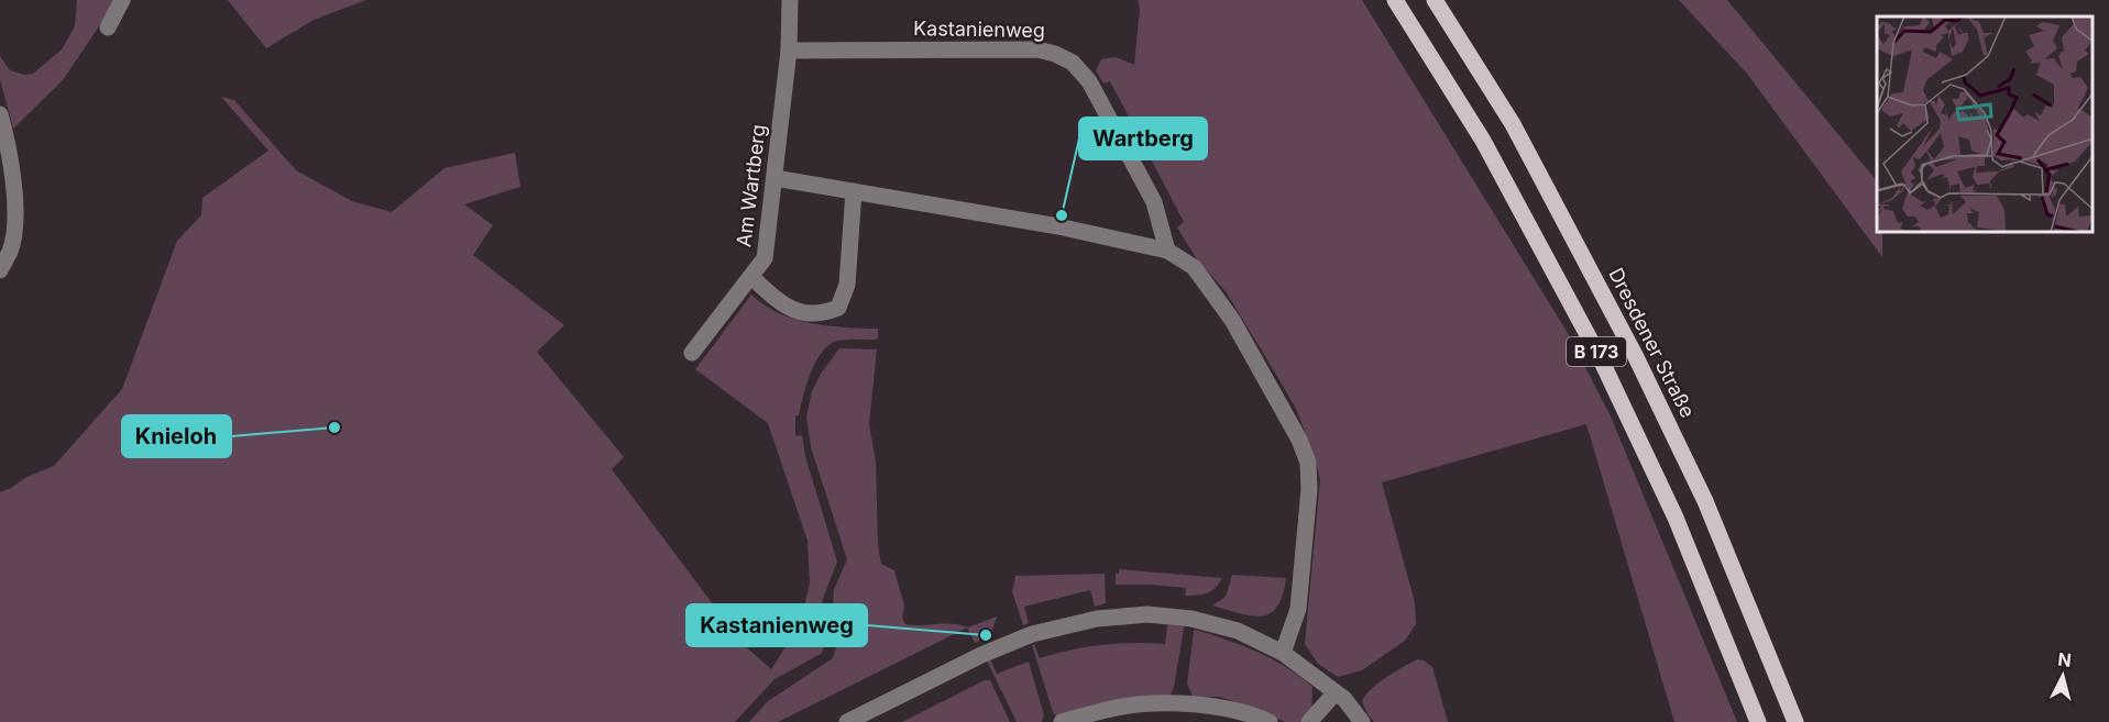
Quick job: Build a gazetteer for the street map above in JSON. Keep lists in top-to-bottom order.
{
  "streets": {
    "main road": ["Dresdener Straße", "B 173"],
    "street": ["Kastanienweg", "Am Wartberg"]
  },
  "crossings": [
    ["Kastanienweg", "Am Wartberg"]
  ],
  "places": ["Wartberg", "Knieloh", "Kastanienweg"],
  "north": "top"
}
